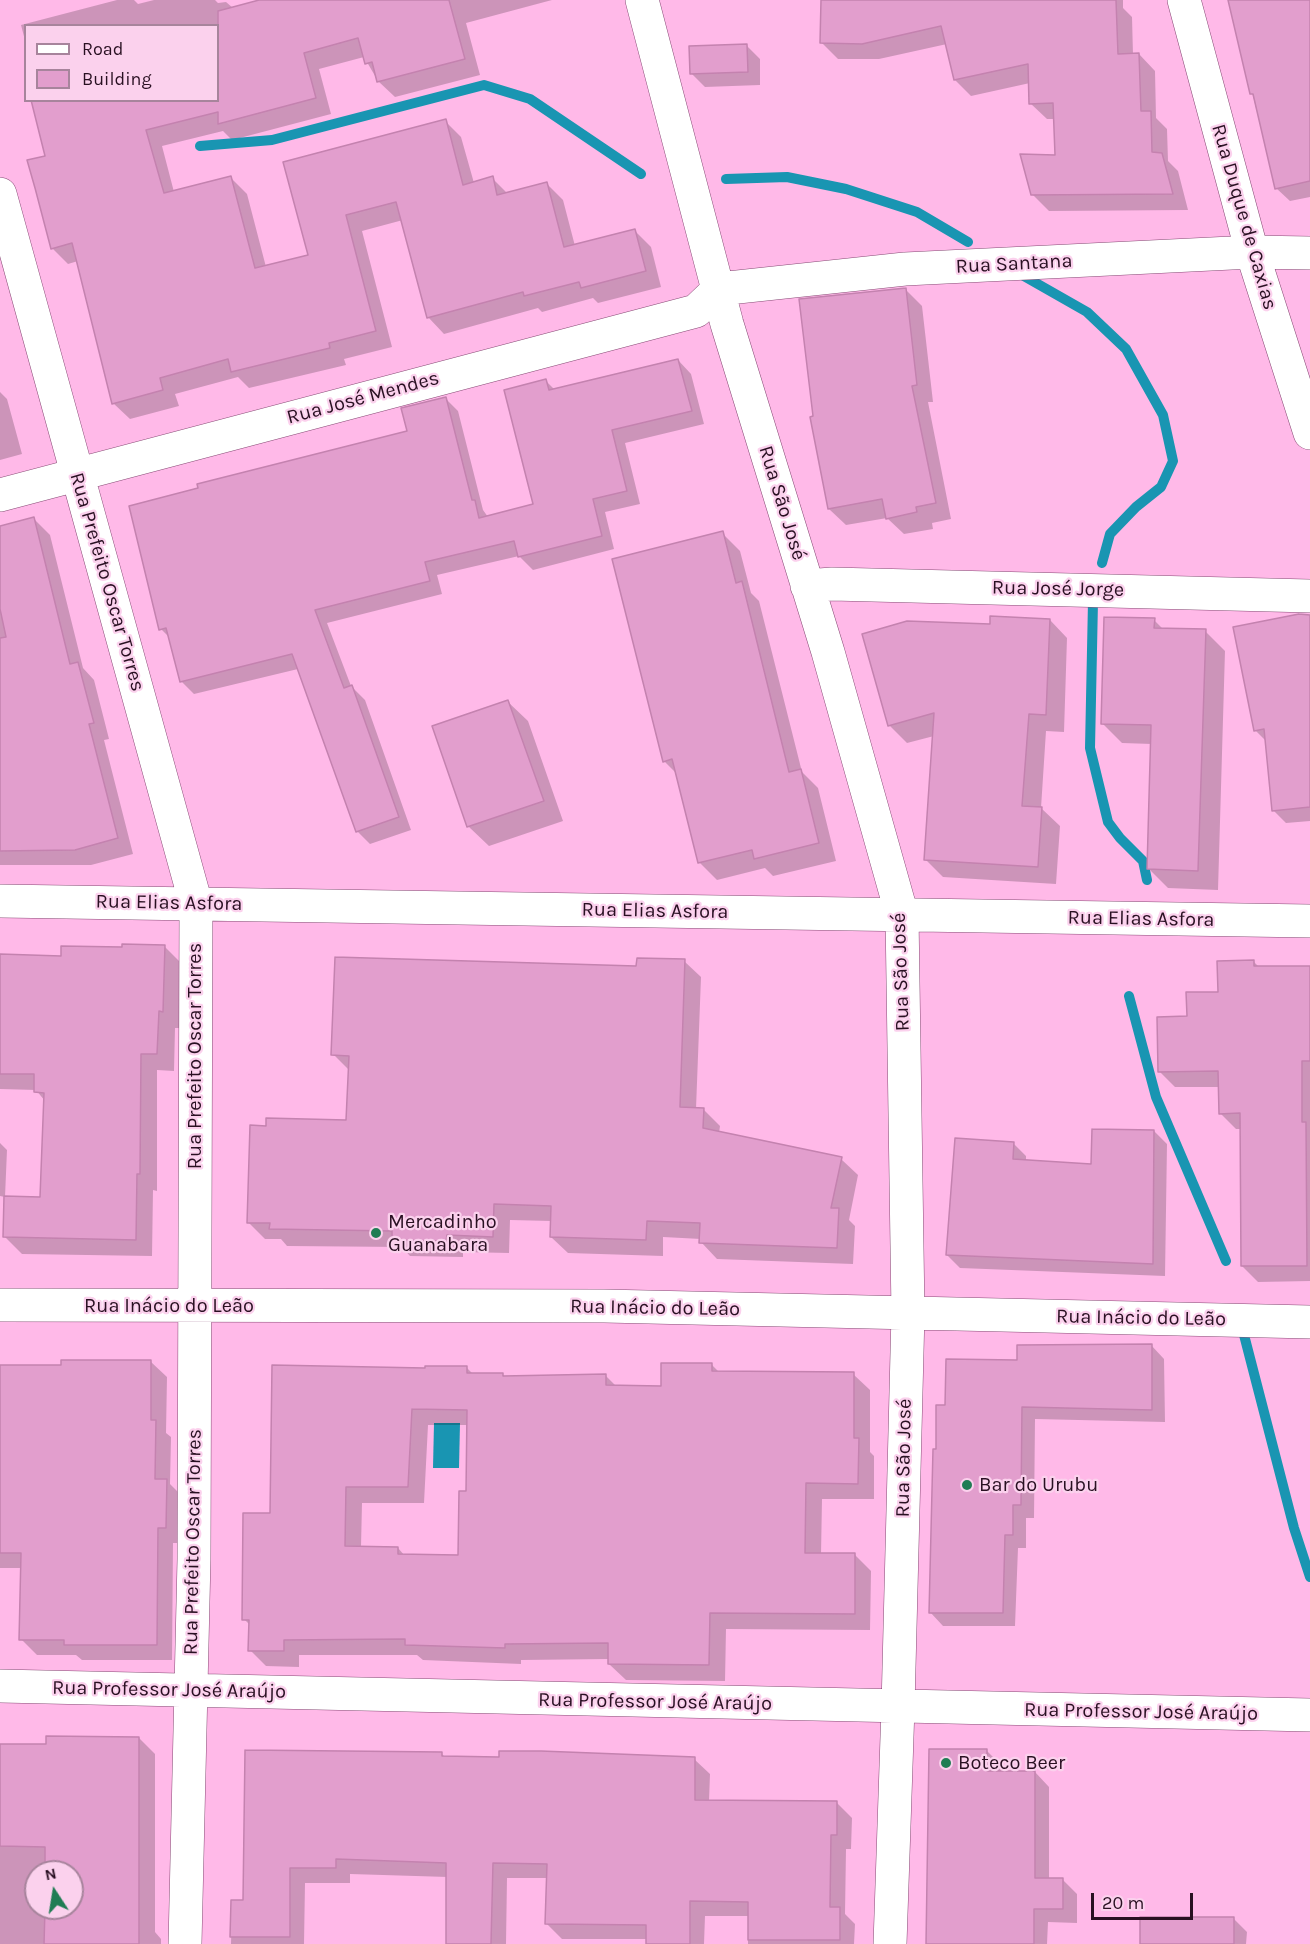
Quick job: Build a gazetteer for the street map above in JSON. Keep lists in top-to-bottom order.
{
  "streets": {
    "street": [
      "Rua Duque de Caxias",
      "Rua Santana",
      "Rua José Mendes",
      "Rua São José",
      "Rua Prefeito Oscar Torres",
      "Rua José Jorge",
      "Rua Elias Asfora",
      "Rua Inácio do Leão",
      "Rua Professor José Araújo"
    ]
  },
  "crossings": [
    ["Rua Duque de Caxias", "Rua Santana"],
    ["Rua Santana", "Rua José Mendes"],
    ["Rua Santana", "Rua São José"],
    ["Rua José Mendes", "Rua São José"],
    ["Rua José Mendes", "Rua Prefeito Oscar Torres"],
    ["Rua São José", "Rua José Jorge"],
    ["Rua São José", "Rua Elias Asfora"],
    ["Rua São José", "Rua Inácio do Leão"],
    ["Rua São José", "Rua Professor José Araújo"],
    ["Rua Prefeito Oscar Torres", "Rua Elias Asfora"],
    ["Rua Prefeito Oscar Torres", "Rua Inácio do Leão"],
    ["Rua Prefeito Oscar Torres", "Rua Professor José Araújo"]
  ],
  "places": ["Mercadinho Guanabara", "Bar do Urubu", "Boteco Beer"],
  "legend": ["Road", "Building"],
  "scale_bar": "20 m",
  "north": "top"
}
